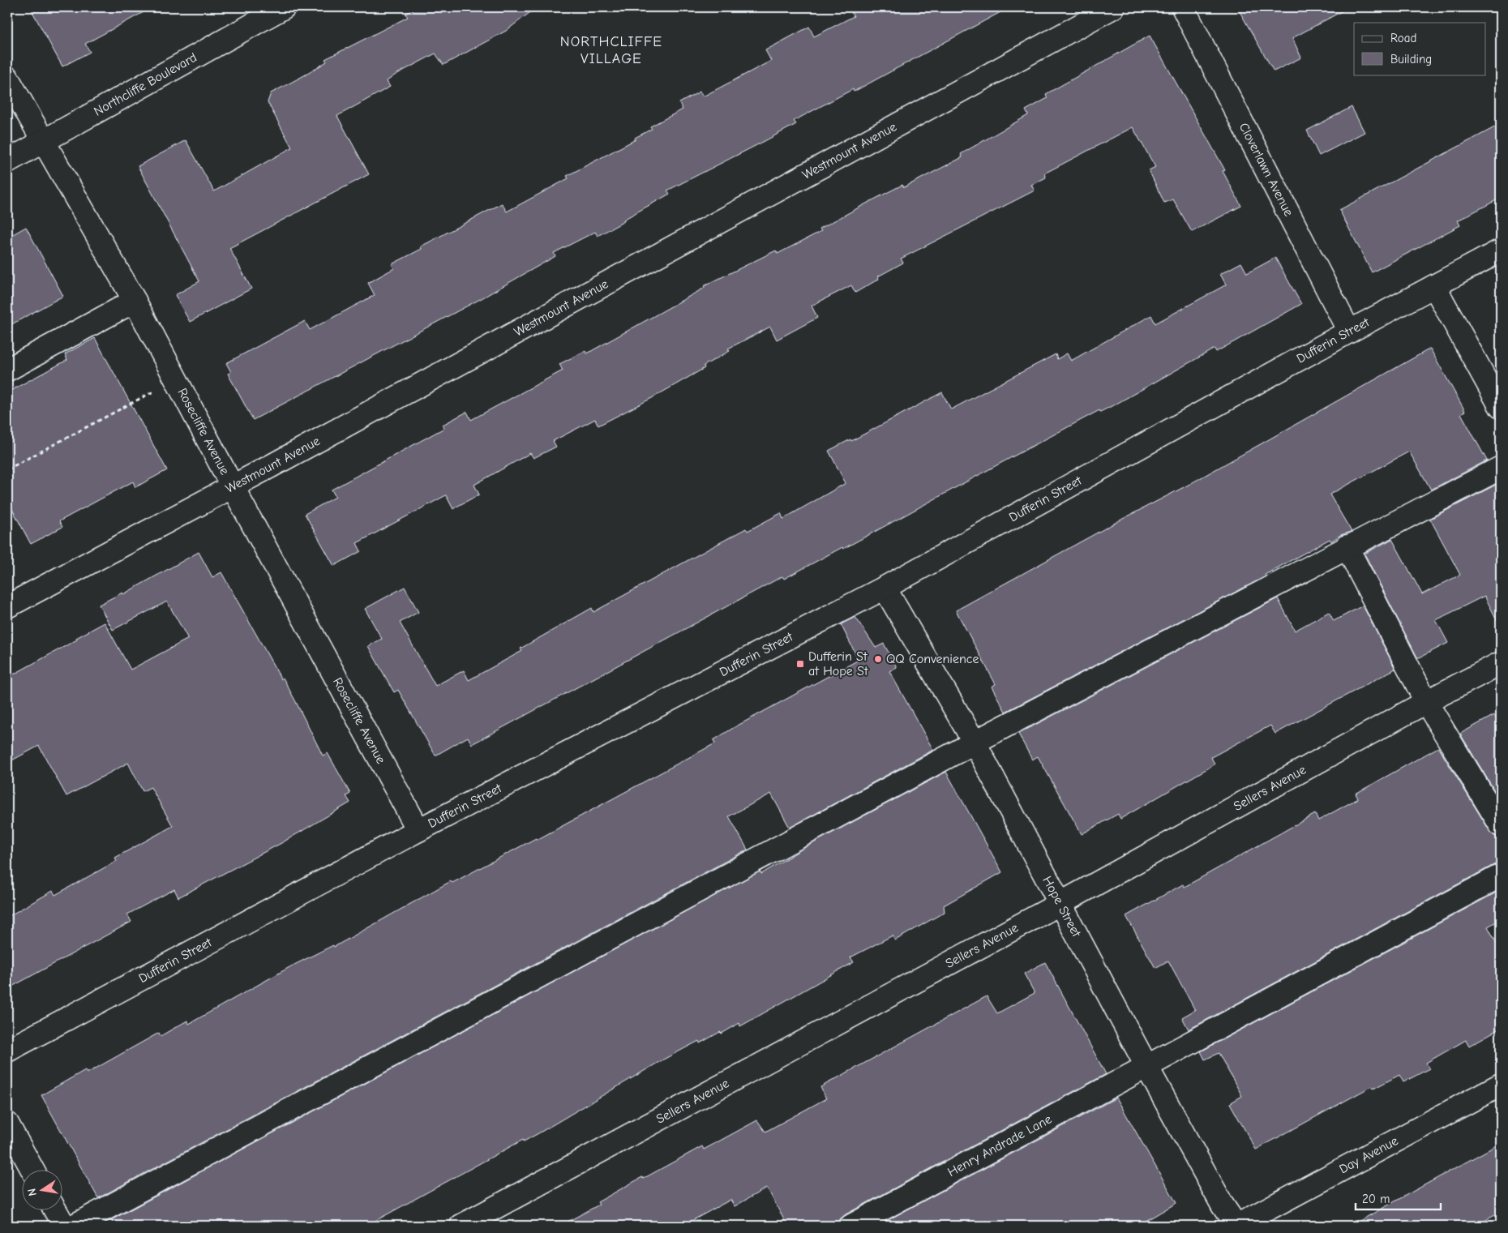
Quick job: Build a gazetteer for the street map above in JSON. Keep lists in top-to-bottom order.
{
  "streets": {
    "street": [
      "Northcliffe Boulevard",
      "Westmount Avenue",
      "Cloverlawn Avenue",
      "Dufferin Street",
      "Rosecliffe Avenue",
      "Sellers Avenue",
      "Hope Street",
      "Henry Andrade Lane",
      "Day Avenue"
    ]
  },
  "crossings": [
    ["Northcliffe Boulevard", "Rosecliffe Avenue"],
    ["Westmount Avenue", "Rosecliffe Avenue"],
    ["Cloverlawn Avenue", "Dufferin Street"],
    ["Dufferin Street", "Rosecliffe Avenue"],
    ["Dufferin Street", "Hope Street"],
    ["Sellers Avenue", "Hope Street"],
    ["Hope Street", "Henry Andrade Lane"],
    ["Hope Street", "Day Avenue"]
  ],
  "districts": ["NORTHCLIFFE VILLAGE"],
  "places": {
    "other": ["QQ Convenience"],
    "transit": ["Dufferin St at Hope St"]
  },
  "legend": ["Road", "Building"],
  "scale_bar": "20 m",
  "north": "left"
}
